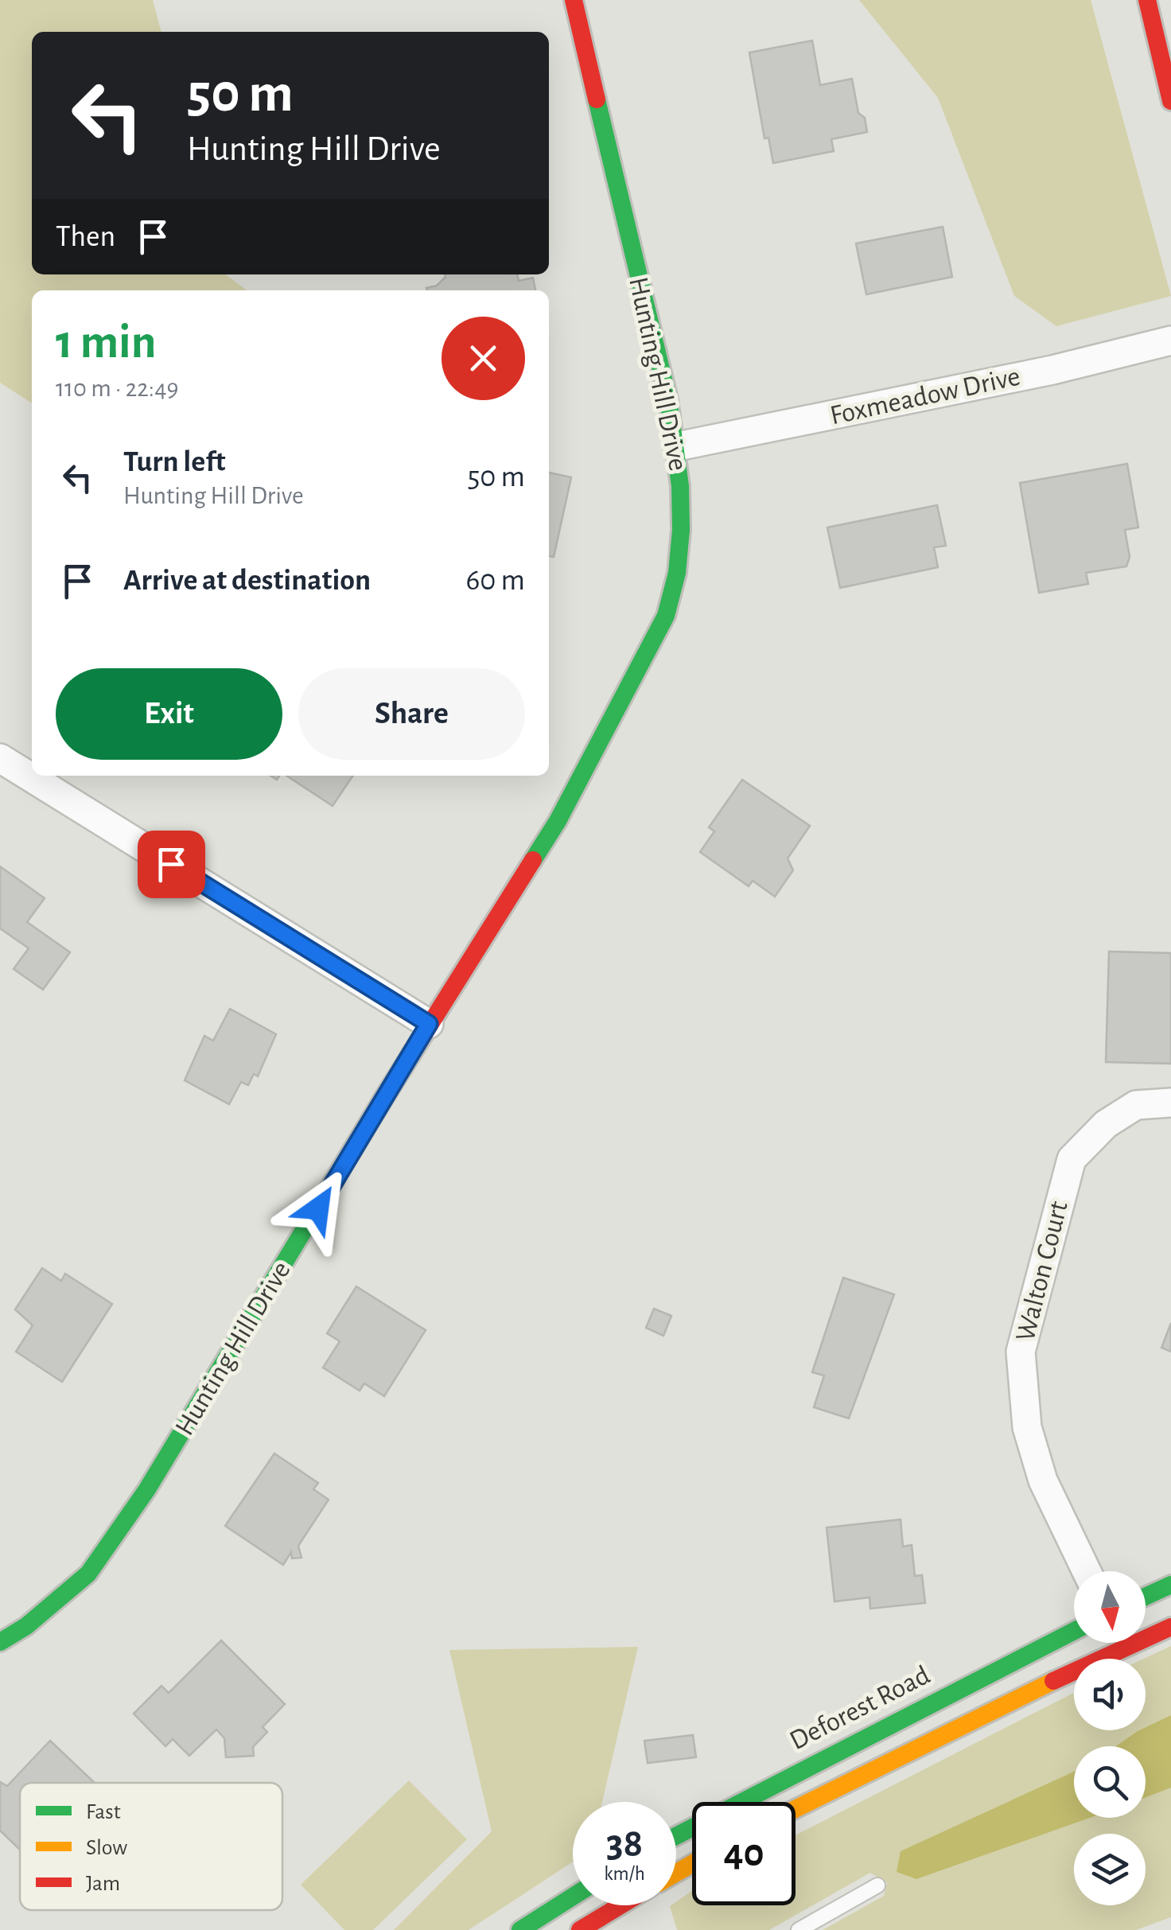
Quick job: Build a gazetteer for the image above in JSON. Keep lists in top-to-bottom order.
{
  "streets": {
    "street": [
      "Hunting Hill Drive",
      "Foxmeadow Drive",
      "Walton Court",
      "Deforest Road"
    ]
  },
  "crossings": [
    ["Hunting Hill Drive", "Foxmeadow Drive"]
  ],
  "legend": ["Fast", "Slow", "Jam"],
  "north": "bottom",
  "page": {
    "turn": ["50 m", "Hunting Hill Drive"],
    "then": "Then",
    "heading": ["1 min", "110 m · 22:49"],
    "list": [
      {
        "name": "Turn left",
        "note": "Hunting Hill Drive",
        "value": "50 m"
      },
      {
        "name": "Arrive at destination",
        "value": "60 m"
      }
    ],
    "buttons": ["Exit", "Share"],
    "speed": "38 km/h",
    "limit": "40"
  }
}
